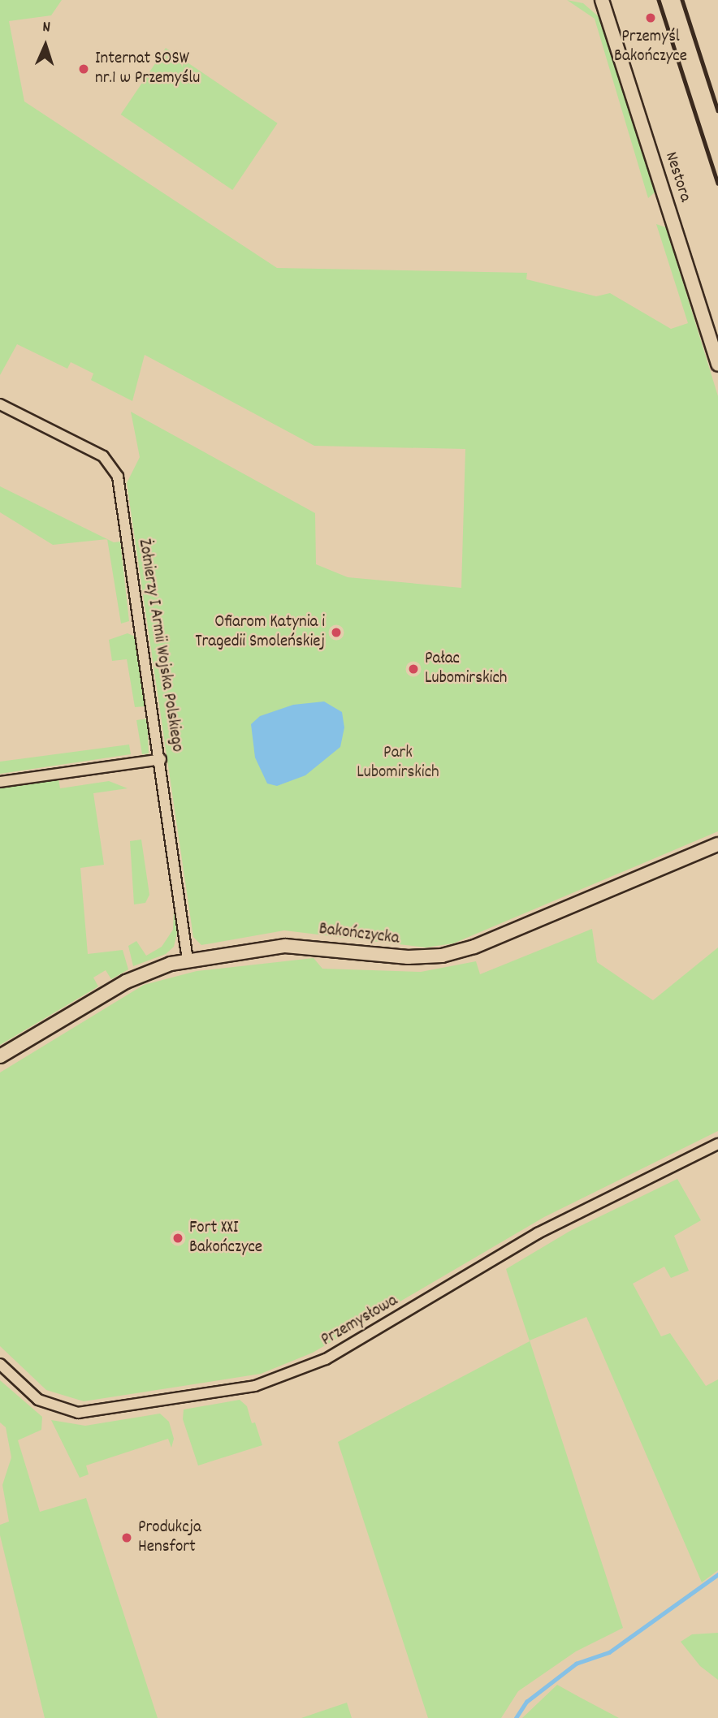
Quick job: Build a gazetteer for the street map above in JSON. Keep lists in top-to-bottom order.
{
  "streets": {
    "street": [
      "Nestora",
      "Żołnierzy I Armii Wojska Polskiego",
      "Bakończycka",
      "Przemysłowa"
    ]
  },
  "crossings": [
    ["Żołnierzy I Armii Wojska Polskiego", "Bakończycka"]
  ],
  "parks": ["Park Lubomirskich"],
  "places": [
    "Przemyśl Bakończyce",
    "Internat SOSW nr.1 w Przemyślu",
    "Ofiarom Katynia i Tragedii Smoleńskiej",
    "Pałac Lubomirskich",
    "Fort XXI Bakończyce",
    "Produkcja Hensfort"
  ],
  "north": "top"
}
